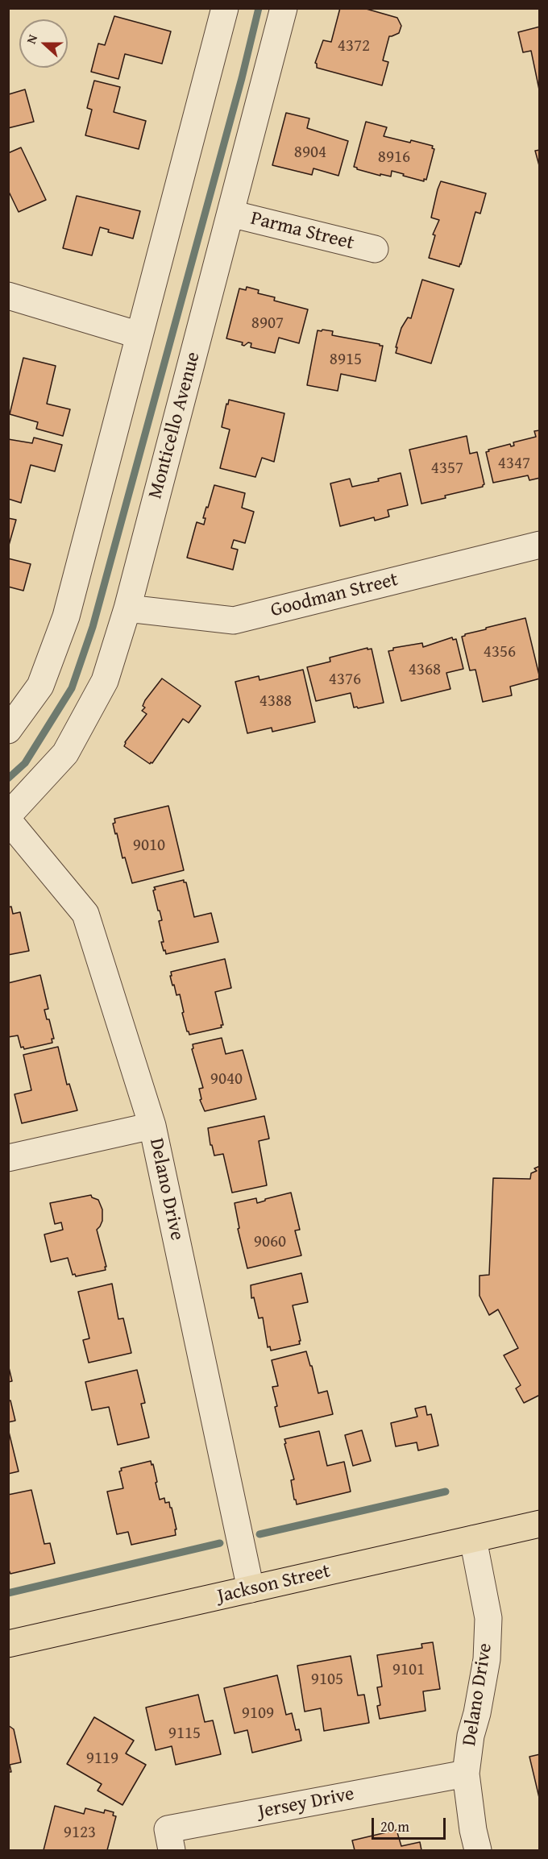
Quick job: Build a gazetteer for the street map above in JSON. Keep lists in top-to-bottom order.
{
  "streets": {
    "main road": ["Jackson Street"],
    "street": [
      "Parma Street",
      "Monticello Avenue",
      "Goodman Street",
      "Delano Drive",
      "Jersey Drive"
    ]
  },
  "crossings": [
    ["Parma Street", "Monticello Avenue"],
    ["Monticello Avenue", "Goodman Street"],
    ["Delano Drive", "Jackson Street"],
    ["Delano Drive", "Jersey Drive"]
  ],
  "house_numbers": [
    "4372",
    "8904",
    "8916",
    "8907",
    "8915",
    "4347",
    "4357",
    "4356",
    "4368",
    "4376",
    "4388",
    "9010",
    "9040",
    "9060",
    "9101",
    "9105",
    "9109",
    "9115",
    "9119",
    "9123"
  ],
  "scale_bar": "20 m",
  "north": "left"
}
